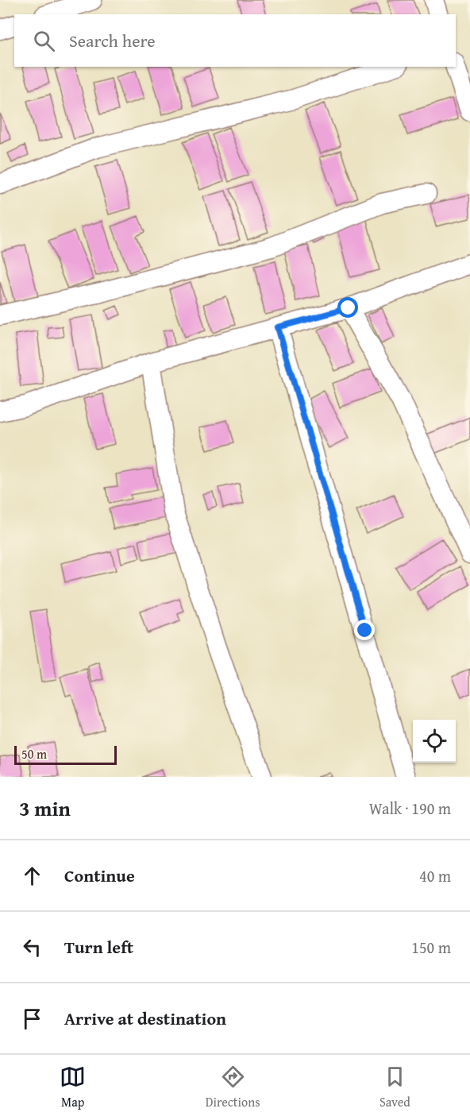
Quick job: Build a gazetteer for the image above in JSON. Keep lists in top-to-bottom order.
{
  "scale_bar": "50 m",
  "page": {
    "search": "Search here",
    "scale": "50 m",
    "heading": ["3 min", "Walk · 190 m"],
    "list": [
      ["Continue", "40 m"],
      ["Turn left", "150 m"],
      "Arrive at destination"
    ],
    "nav": ["Map", "Directions", "Saved"]
  }
}
